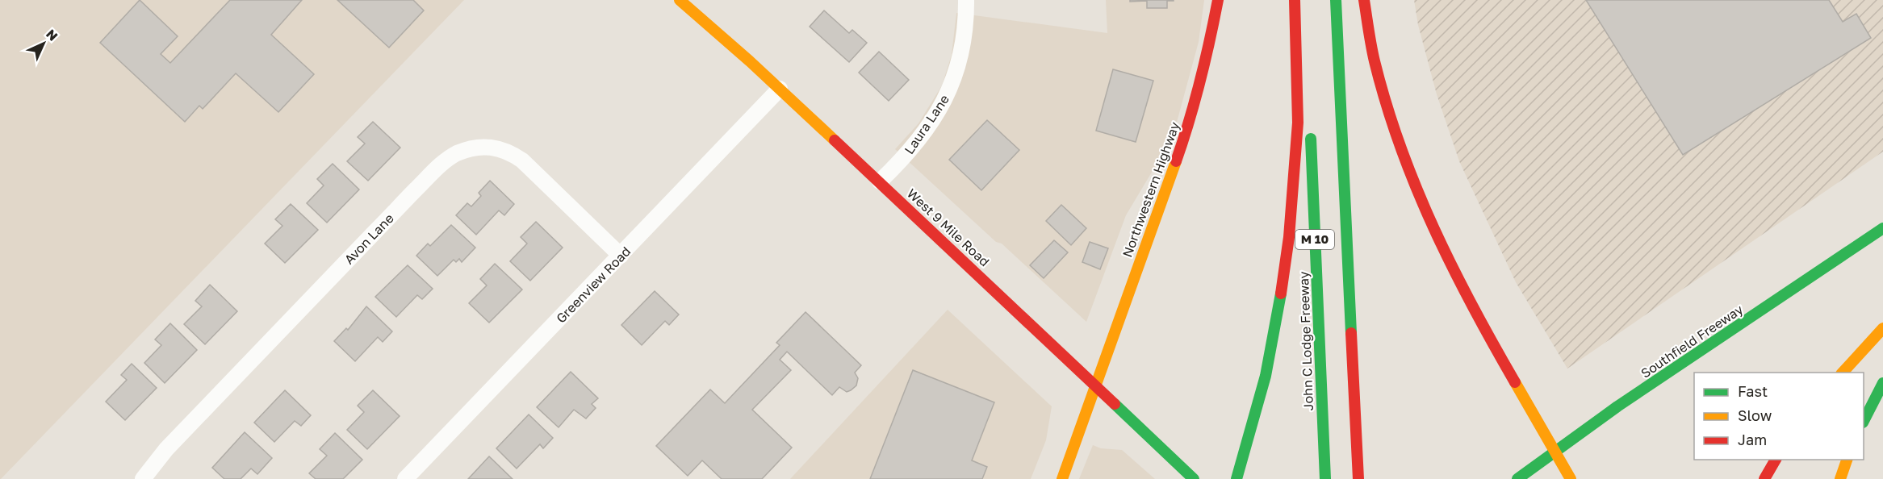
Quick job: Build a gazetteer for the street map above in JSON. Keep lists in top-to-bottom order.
{
  "streets": {
    "main road": [
      "Northwestern Highway",
      "West 9 Mile Road",
      "M 10",
      "John C Lodge Freeway",
      "Southfield Freeway"
    ],
    "street": ["Laura Lane", "Avon Lane", "Greenview Road"]
  },
  "crossings": [
    ["Laura Lane", "West 9 Mile Road"],
    ["Northwestern Highway", "West 9 Mile Road"],
    ["West 9 Mile Road", "Greenview Road"],
    ["Avon Lane", "Greenview Road"]
  ],
  "legend": ["Fast", "Slow", "Jam"],
  "north": "top right"
}
